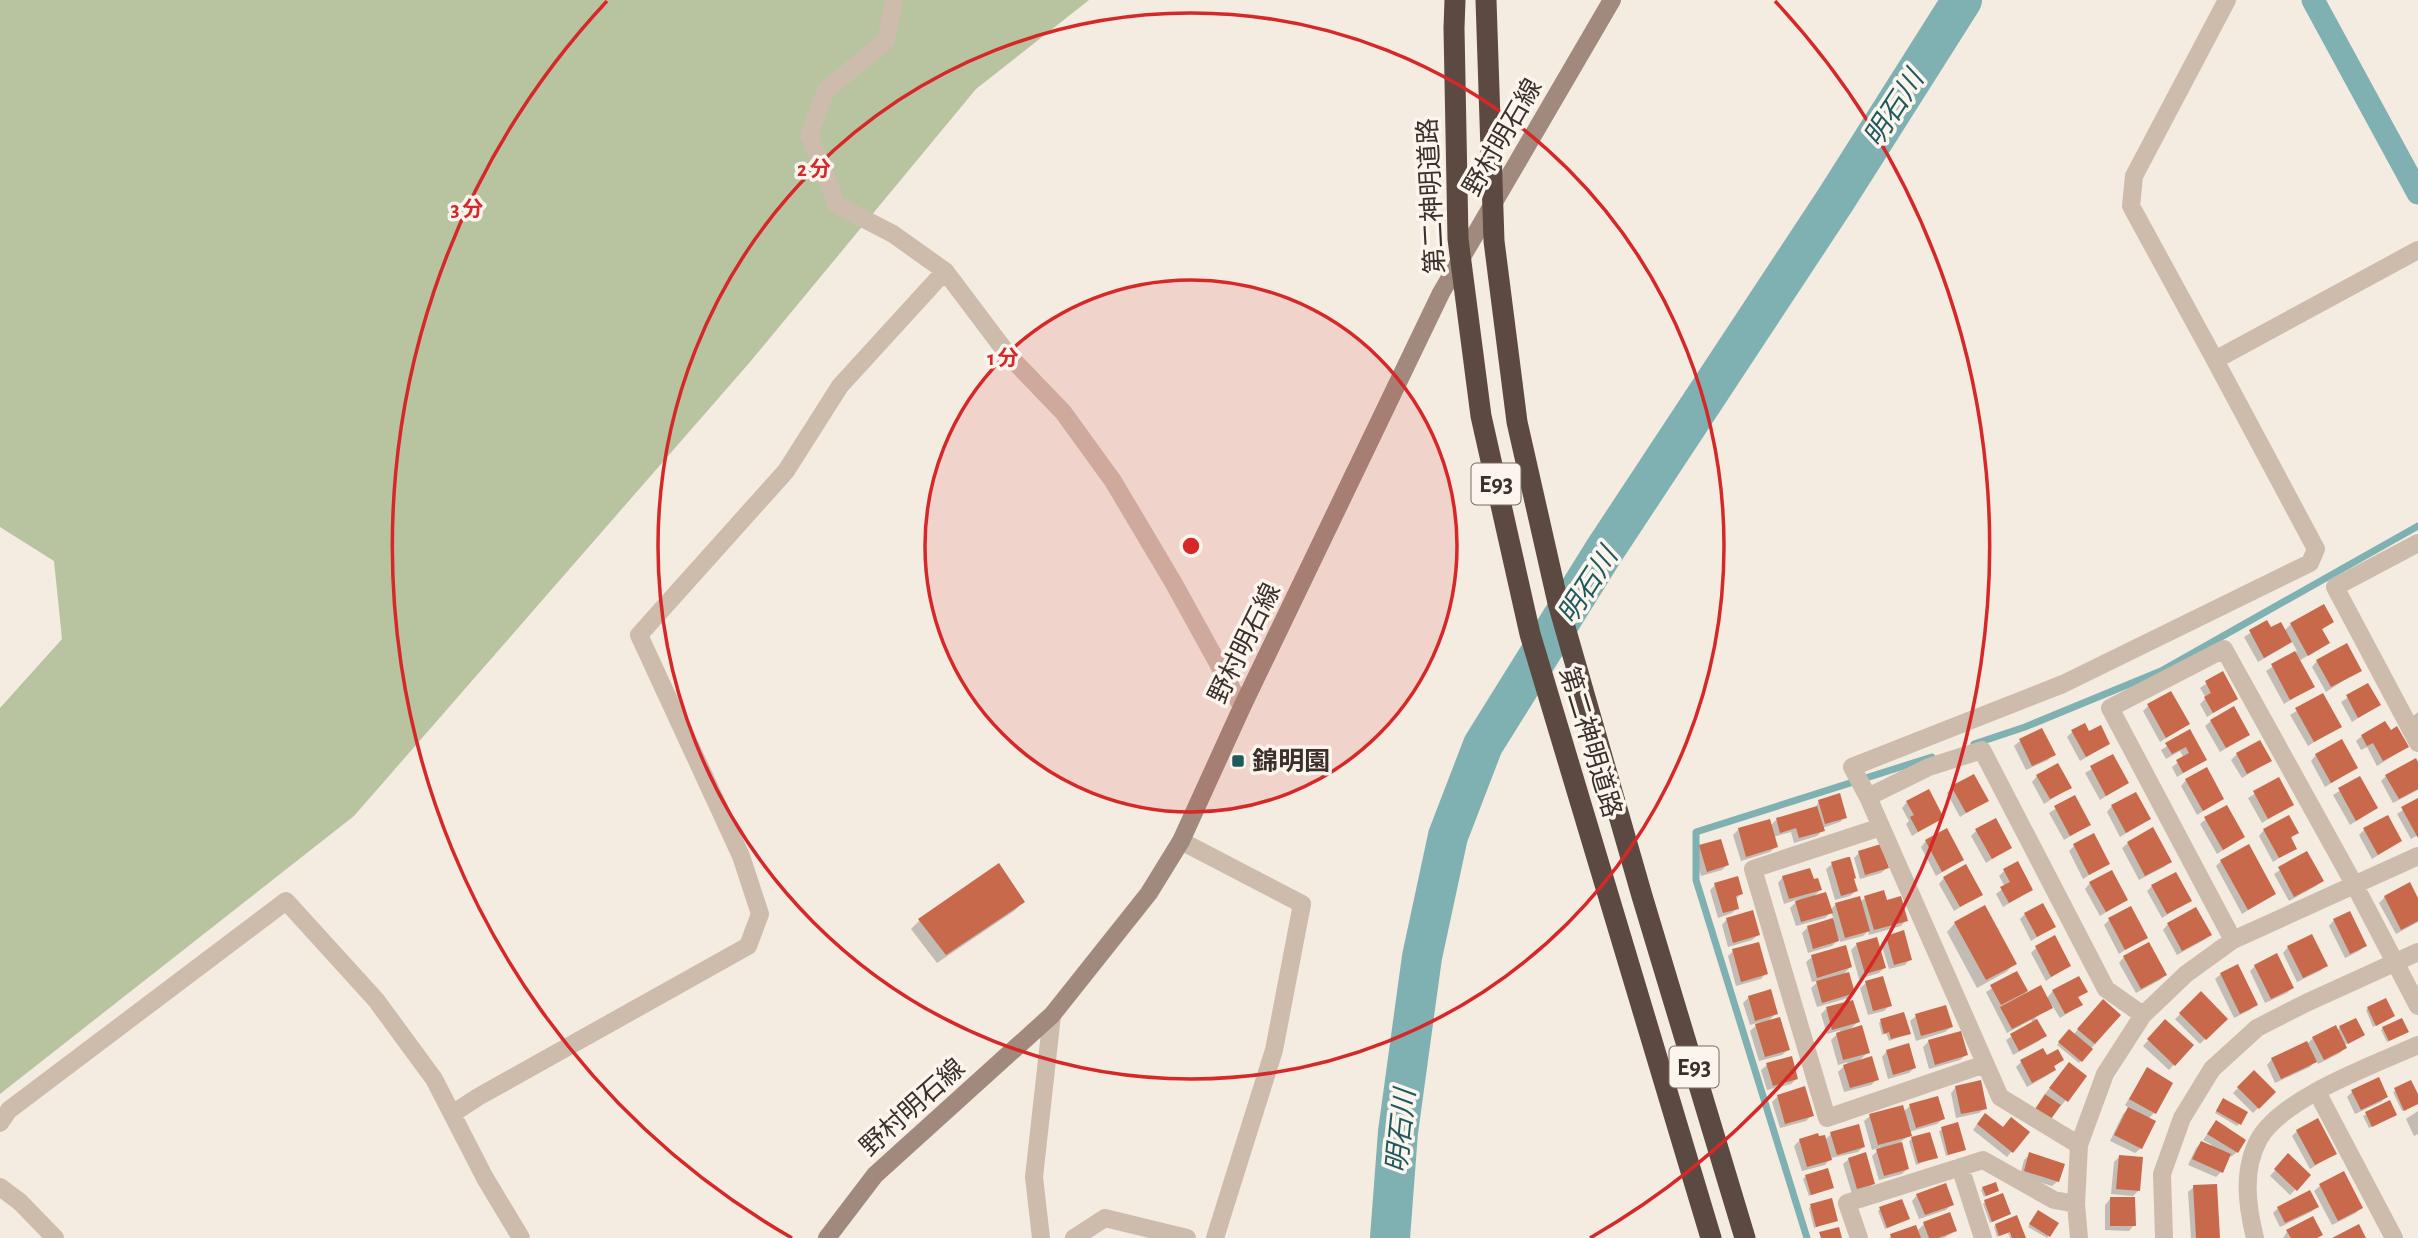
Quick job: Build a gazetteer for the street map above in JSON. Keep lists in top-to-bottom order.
{
  "streets": {
    "highway": ["第二神明道路", "E93"],
    "main road": ["野村明石線"]
  },
  "water": ["明石川"],
  "places": {
    "transit": ["錦明園"]
  },
  "rings": ["2 分", "3 分", "1 分"]
}
